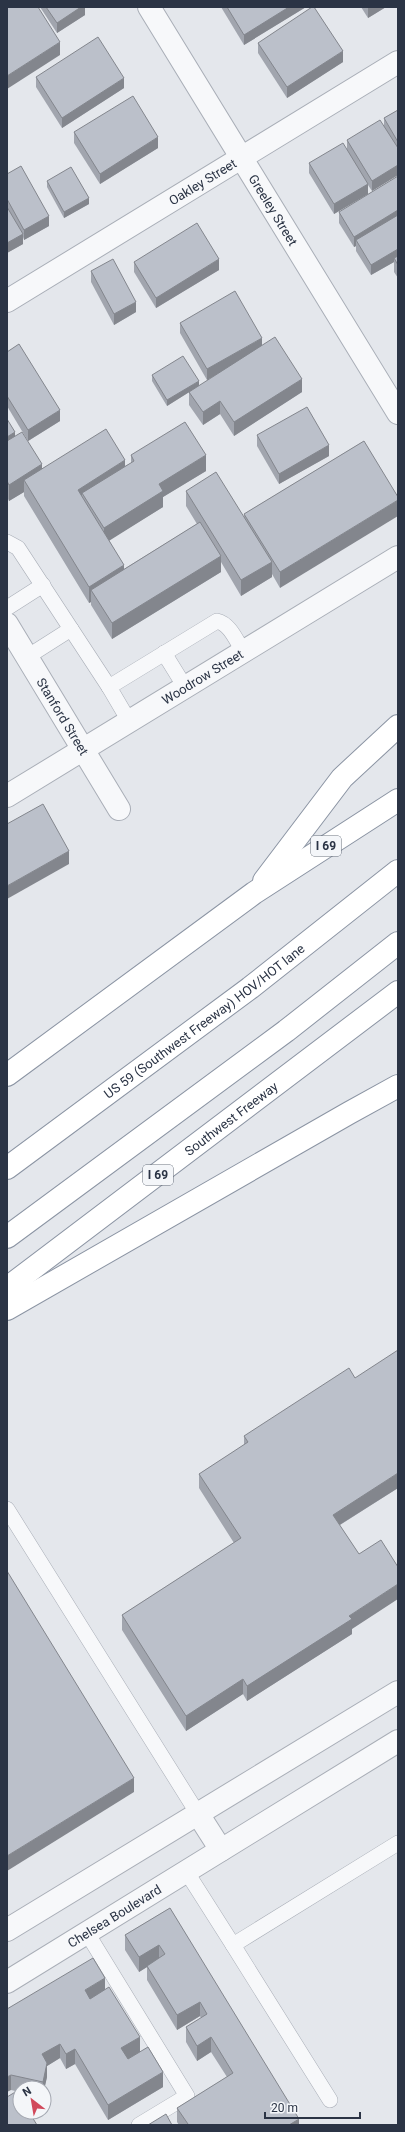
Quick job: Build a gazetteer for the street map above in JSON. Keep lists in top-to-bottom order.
{
  "streets": {
    "highway": ["I 69", "US 59 (Southwest Freeway) HOV/HOT lane", "Southwest Freeway"],
    "street": [
      "Oakley Street",
      "Greeley Street",
      "Woodrow Street",
      "Stanford Street",
      "Chelsea Boulevard"
    ]
  },
  "crossings": [
    ["Oakley Street", "Greeley Street"],
    ["Woodrow Street", "Stanford Street"]
  ],
  "scale_bar": "20 m",
  "north": "top left"
}
